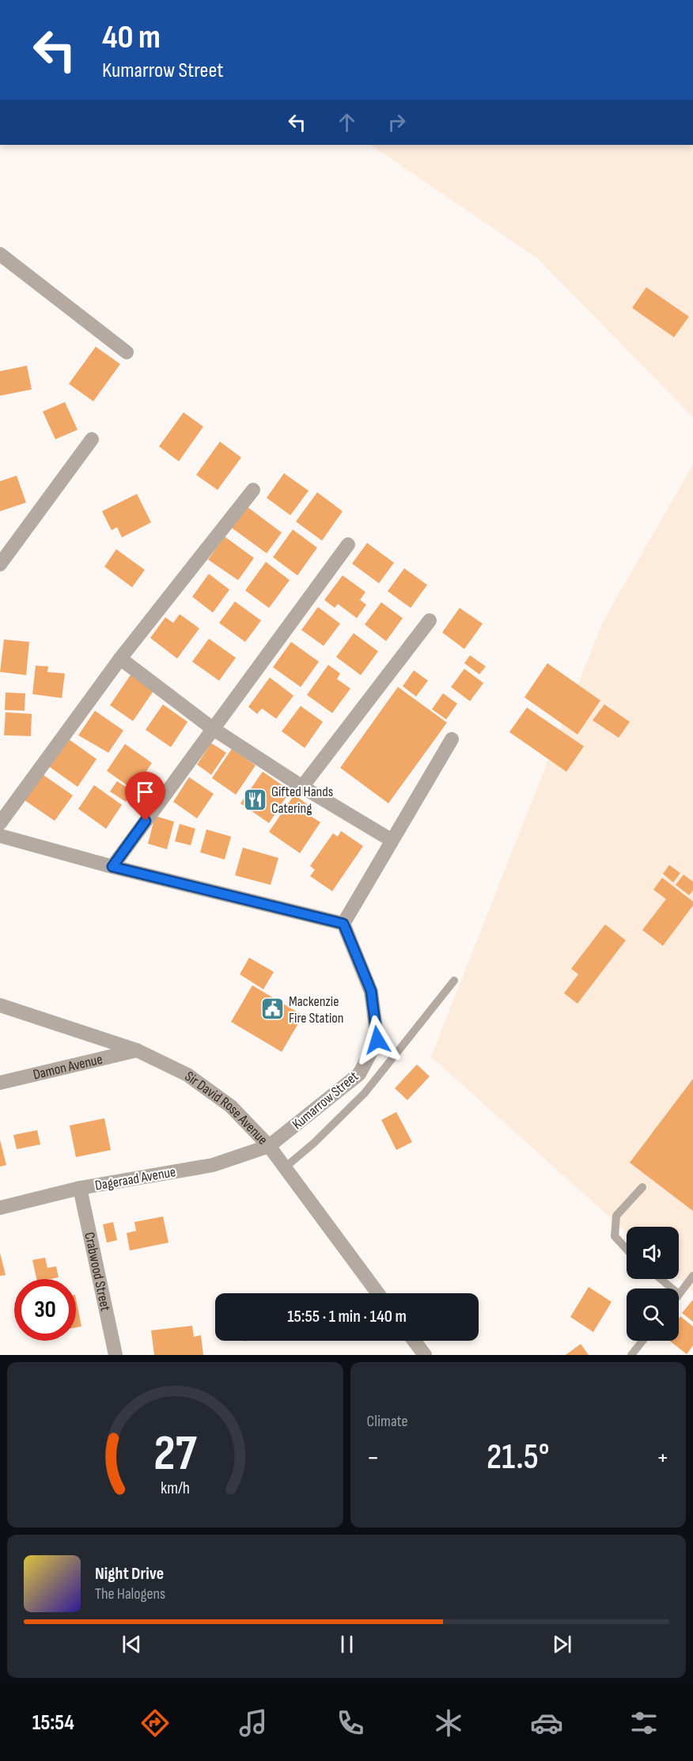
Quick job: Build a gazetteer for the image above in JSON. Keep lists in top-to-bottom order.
{
  "streets": {
    "street": [
      "Damon Avenue",
      "Kumarrow Street",
      "Sir David Rose Avenue",
      "Dageraad Avenue",
      "Crabwood Street"
    ]
  },
  "crossings": [
    ["Damon Avenue", "Sir David Rose Avenue"],
    ["Kumarrow Street", "Sir David Rose Avenue"],
    ["Kumarrow Street", "Dageraad Avenue"],
    ["Sir David Rose Avenue", "Dageraad Avenue"],
    ["Dageraad Avenue", "Crabwood Street"]
  ],
  "places": {
    "restaurant": ["Gifted Hands Catering"],
    "public building": ["Mackenzie Fire Station"]
  },
  "page": {
    "turn": ["40 m", "Kumarrow Street"],
    "limit": "30",
    "trip": "15:55 · 1 min · 140 m",
    "tile": "Climate",
    "heat": ["−", "21.5°", "+"],
    "song": ["Night Drive", "The Halogens"],
    "tabs": "15:54",
    "gauge": ["27", "km/h"]
  }
}
